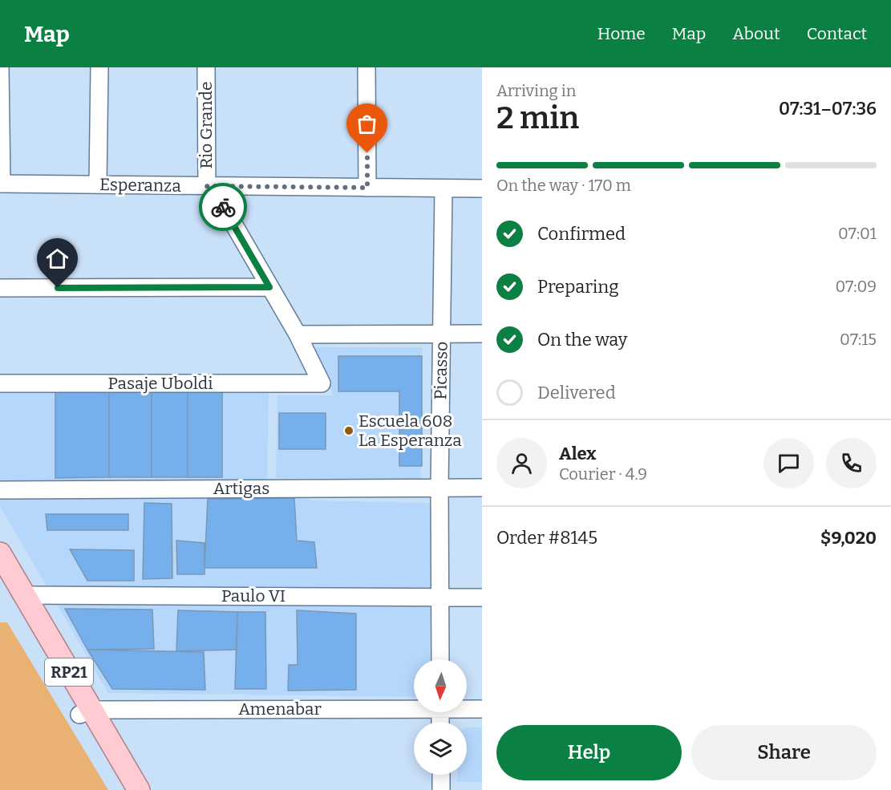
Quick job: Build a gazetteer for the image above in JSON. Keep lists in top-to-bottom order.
{
  "streets": {
    "main road": ["RP21"],
    "street": [
      "Rio Grande",
      "Esperanza",
      "Picasso",
      "Pasaje Uboldi",
      "Artigas",
      "Paulo VI",
      "Amenabar"
    ]
  },
  "crossings": [
    ["Rio Grande", "Esperanza"],
    ["Rio Grande", "Pasaje Uboldi"],
    ["Esperanza", "Picasso"],
    ["Picasso", "Artigas"],
    ["Picasso", "Paulo VI"],
    ["Paulo VI", "RP21"],
    ["RP21", "Amenabar"]
  ],
  "places": ["Escuela 608 La Esperanza"],
  "north": "bottom",
  "page": {
    "header": "Map",
    "nav": [
      "Home",
      "Map",
      "About",
      "Contact"
    ],
    "heading": ["2 min", "Arriving in", "07:31–07:36"],
    "panel": [
      "Alex",
      "Courier · 4.9",
      "Order #8145",
      "$9,020"
    ],
    "bar": "On the way · 170 m",
    "list": [
      ["Confirmed", "07:01"],
      ["Preparing", "07:09"],
      ["On the way", "07:15"],
      "Delivered"
    ],
    "buttons": ["Help", "Share"]
  }
}
